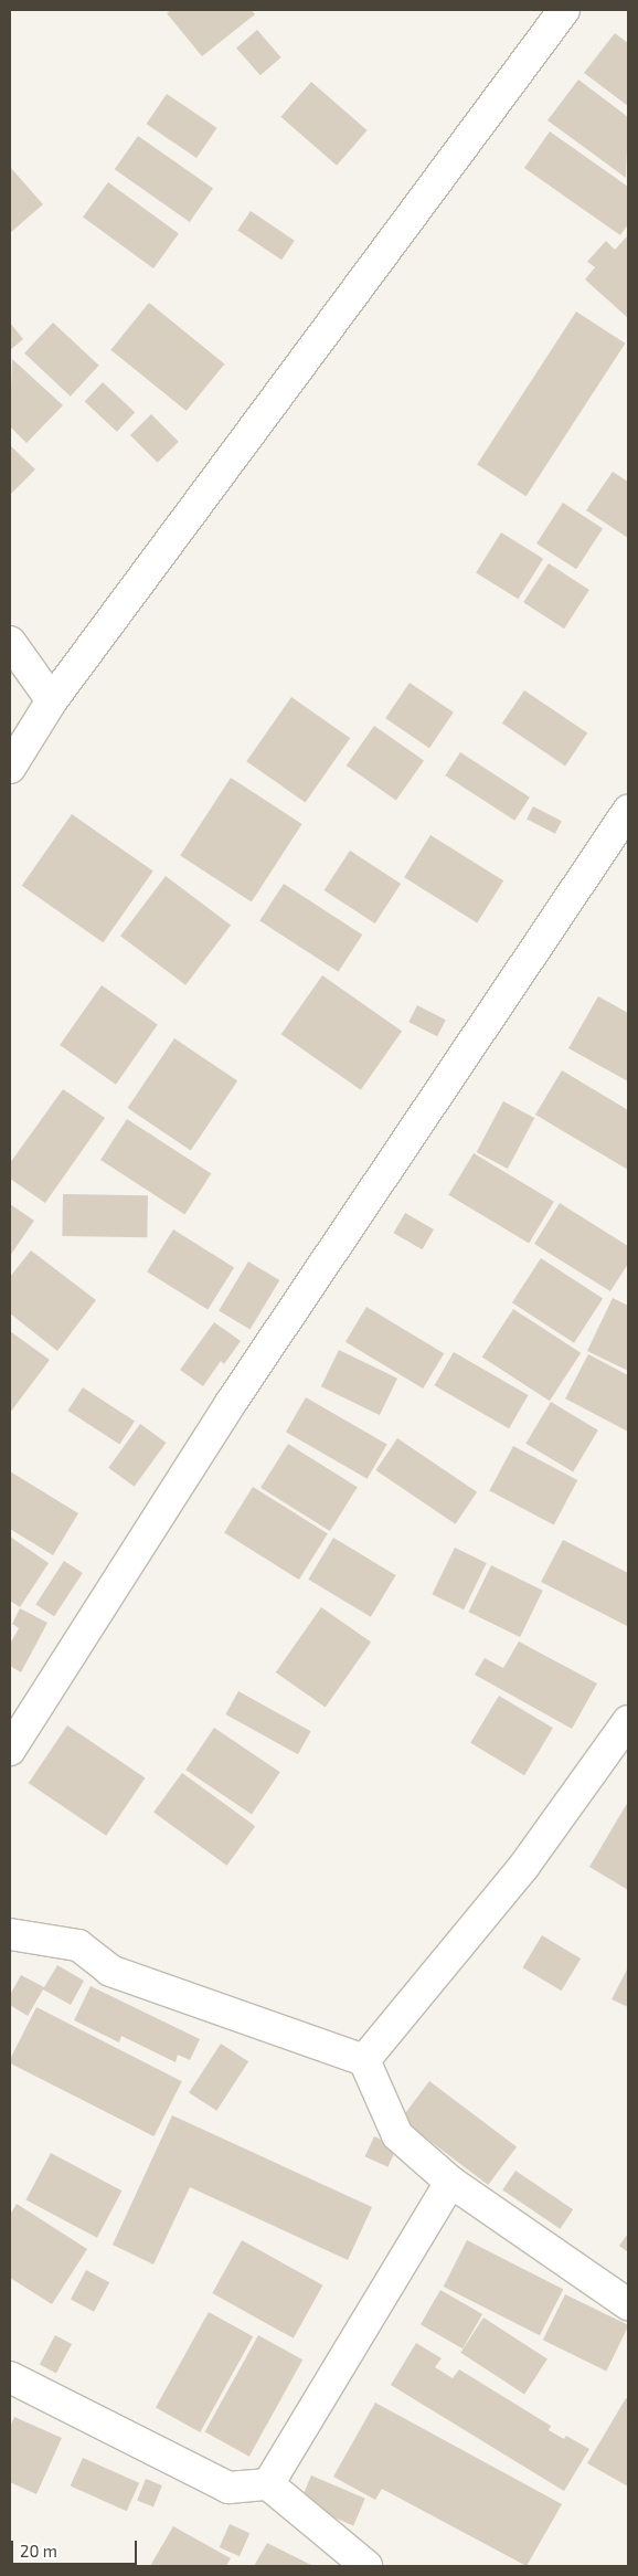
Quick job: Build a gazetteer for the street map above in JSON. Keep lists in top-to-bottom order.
{
  "scale_bar": "20 m"
}
